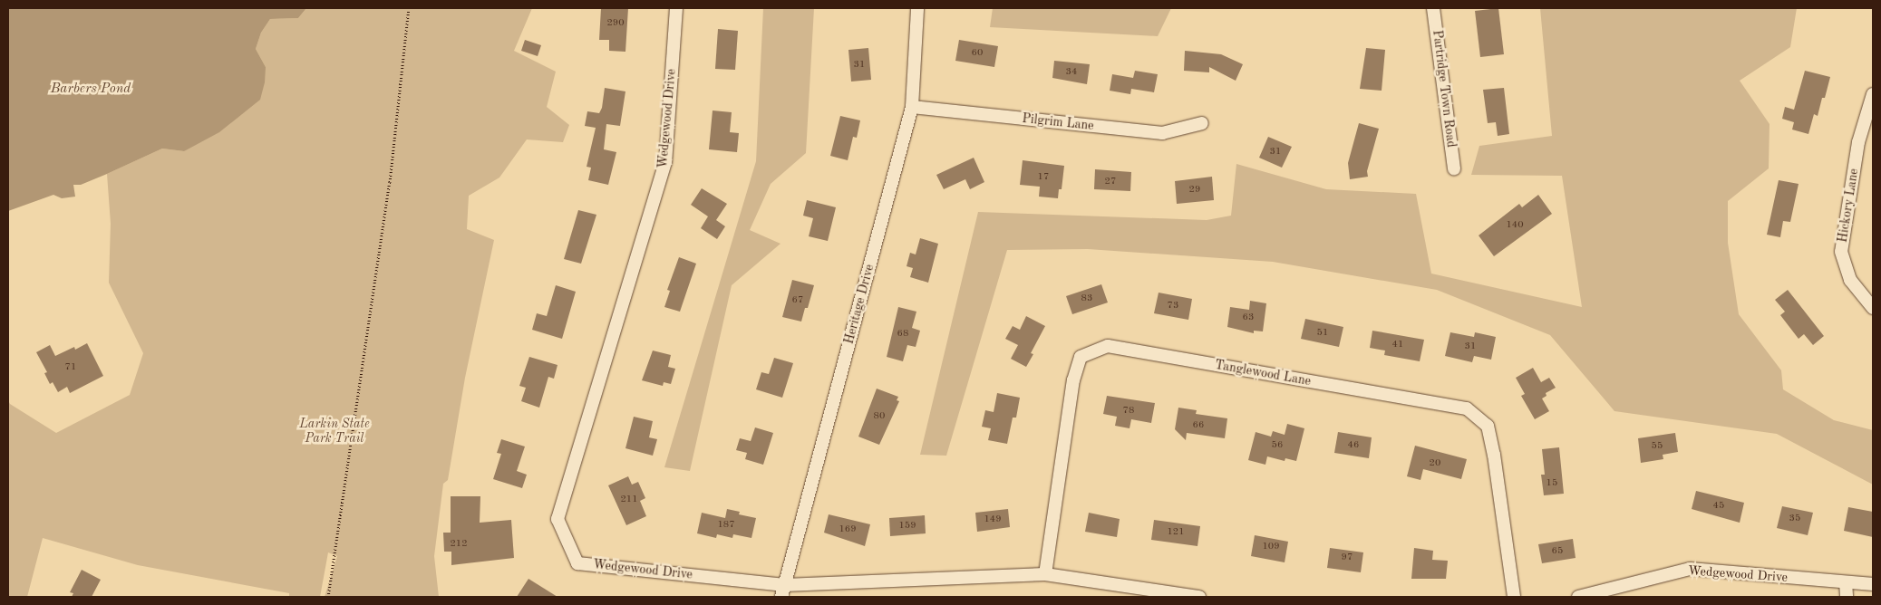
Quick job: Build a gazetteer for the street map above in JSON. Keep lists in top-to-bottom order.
{
  "streets": {
    "street": [
      "Partridge Town Road",
      "Wedgewood Drive",
      "Pilgrim Lane",
      "Hickory Lane",
      "Heritage Drive",
      "Tanglewood Lane"
    ]
  },
  "crossings": [
    ["Wedgewood Drive", "Heritage Drive"],
    ["Wedgewood Drive", "Tanglewood Lane"],
    ["Pilgrim Lane", "Heritage Drive"]
  ],
  "water": ["Barbers Pond"],
  "parks": ["Larkin State Park Trail"],
  "house_numbers": [
    "290",
    "60",
    "31",
    "34",
    "31",
    "17",
    "27",
    "29",
    "140",
    "83",
    "67",
    "73",
    "63",
    "51",
    "68",
    "41",
    "31",
    "71",
    "78",
    "80",
    "66",
    "56",
    "46",
    "55",
    "20",
    "15",
    "211",
    "45",
    "35",
    "149",
    "187",
    "159",
    "169",
    "121",
    "212",
    "109",
    "65",
    "97"
  ]
}
